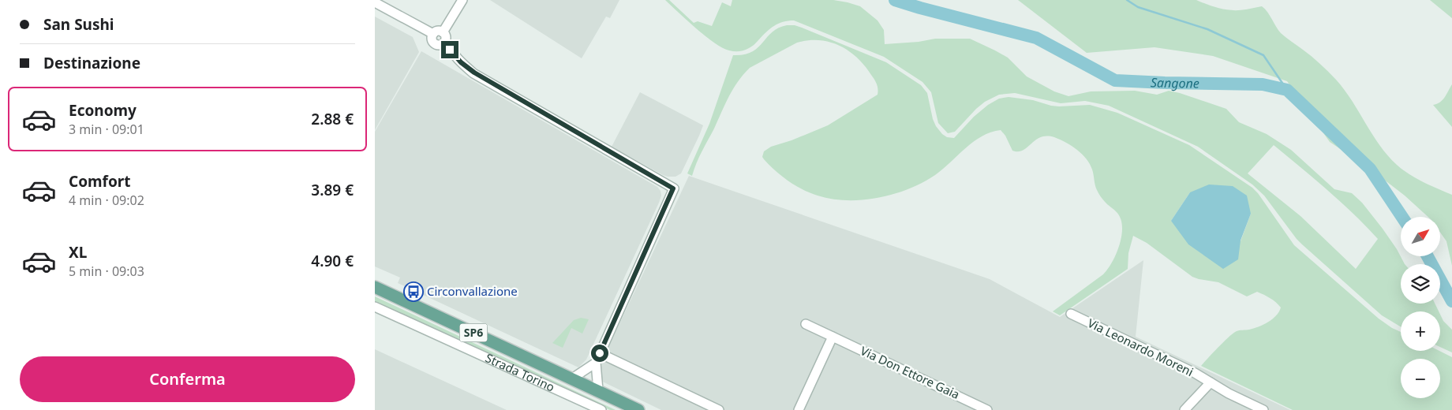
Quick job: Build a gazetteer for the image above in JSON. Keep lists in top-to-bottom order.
{
  "streets": {
    "main road": ["SP6", "Strada Torino"],
    "street": ["Via Leonardo Moreni", "Via Don Ettore Gaia"]
  },
  "water": ["Sangone"],
  "places": {
    "bus stop": ["Circonvallazione"]
  },
  "north": "top right",
  "page": {
    "banner": ["San Sushi", "Destinazione"],
    "list": [
      {
        "name": "Economy",
        "note": "3 min · 09:01",
        "value": "2.88 €"
      },
      {
        "name": "Comfort",
        "note": "4 min · 09:02",
        "value": "3.89 €"
      },
      {
        "name": "XL",
        "note": "5 min · 09:03",
        "value": "4.90 €"
      }
    ],
    "map_buttons": ["+", "−"],
    "buttons": "Conferma"
  }
}
